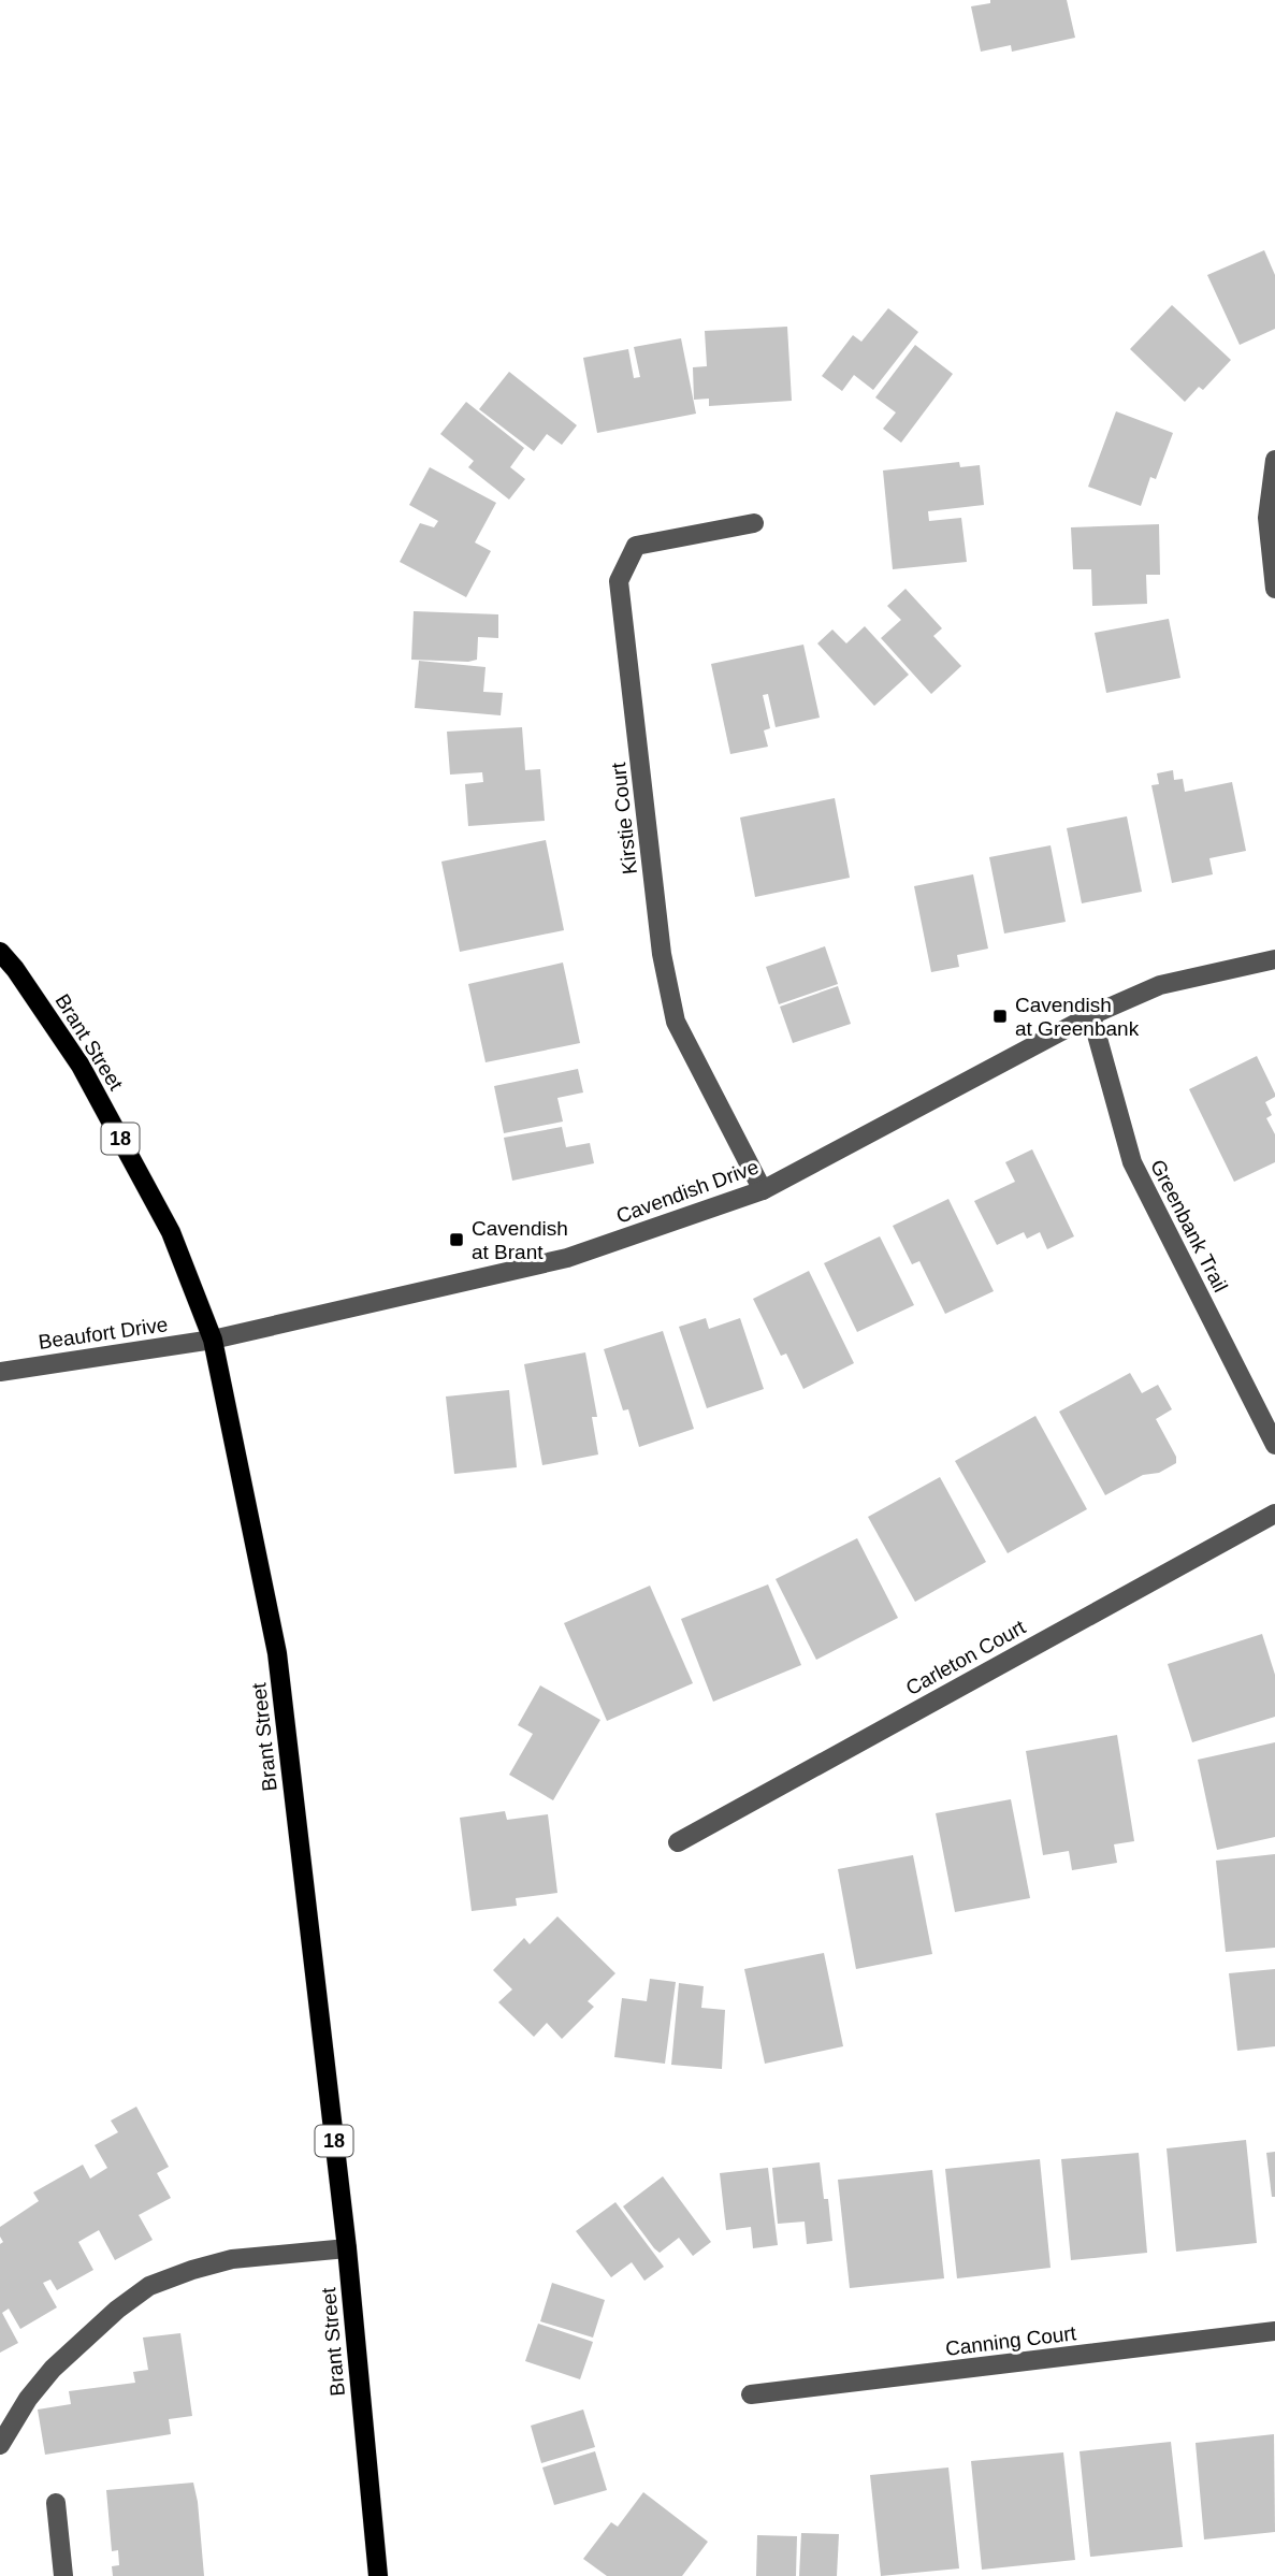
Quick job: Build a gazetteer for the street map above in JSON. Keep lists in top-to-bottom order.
{
  "streets": {
    "main road": ["Brant Street", "18"],
    "street": [
      "Kirstie Court",
      "Cavendish Drive",
      "Greenbank Trail",
      "Beaufort Drive",
      "Carleton Court",
      "Canning Court"
    ]
  },
  "crossings": [
    ["Kirstie Court", "Cavendish Drive"],
    ["Brant Street", "Cavendish Drive"],
    ["Brant Street", "Beaufort Drive"],
    ["Cavendish Drive", "Greenbank Trail"],
    ["Cavendish Drive", "Beaufort Drive"]
  ],
  "places": {
    "transit": ["Cavendish at Greenbank", "Cavendish at Brant"]
  }
}
